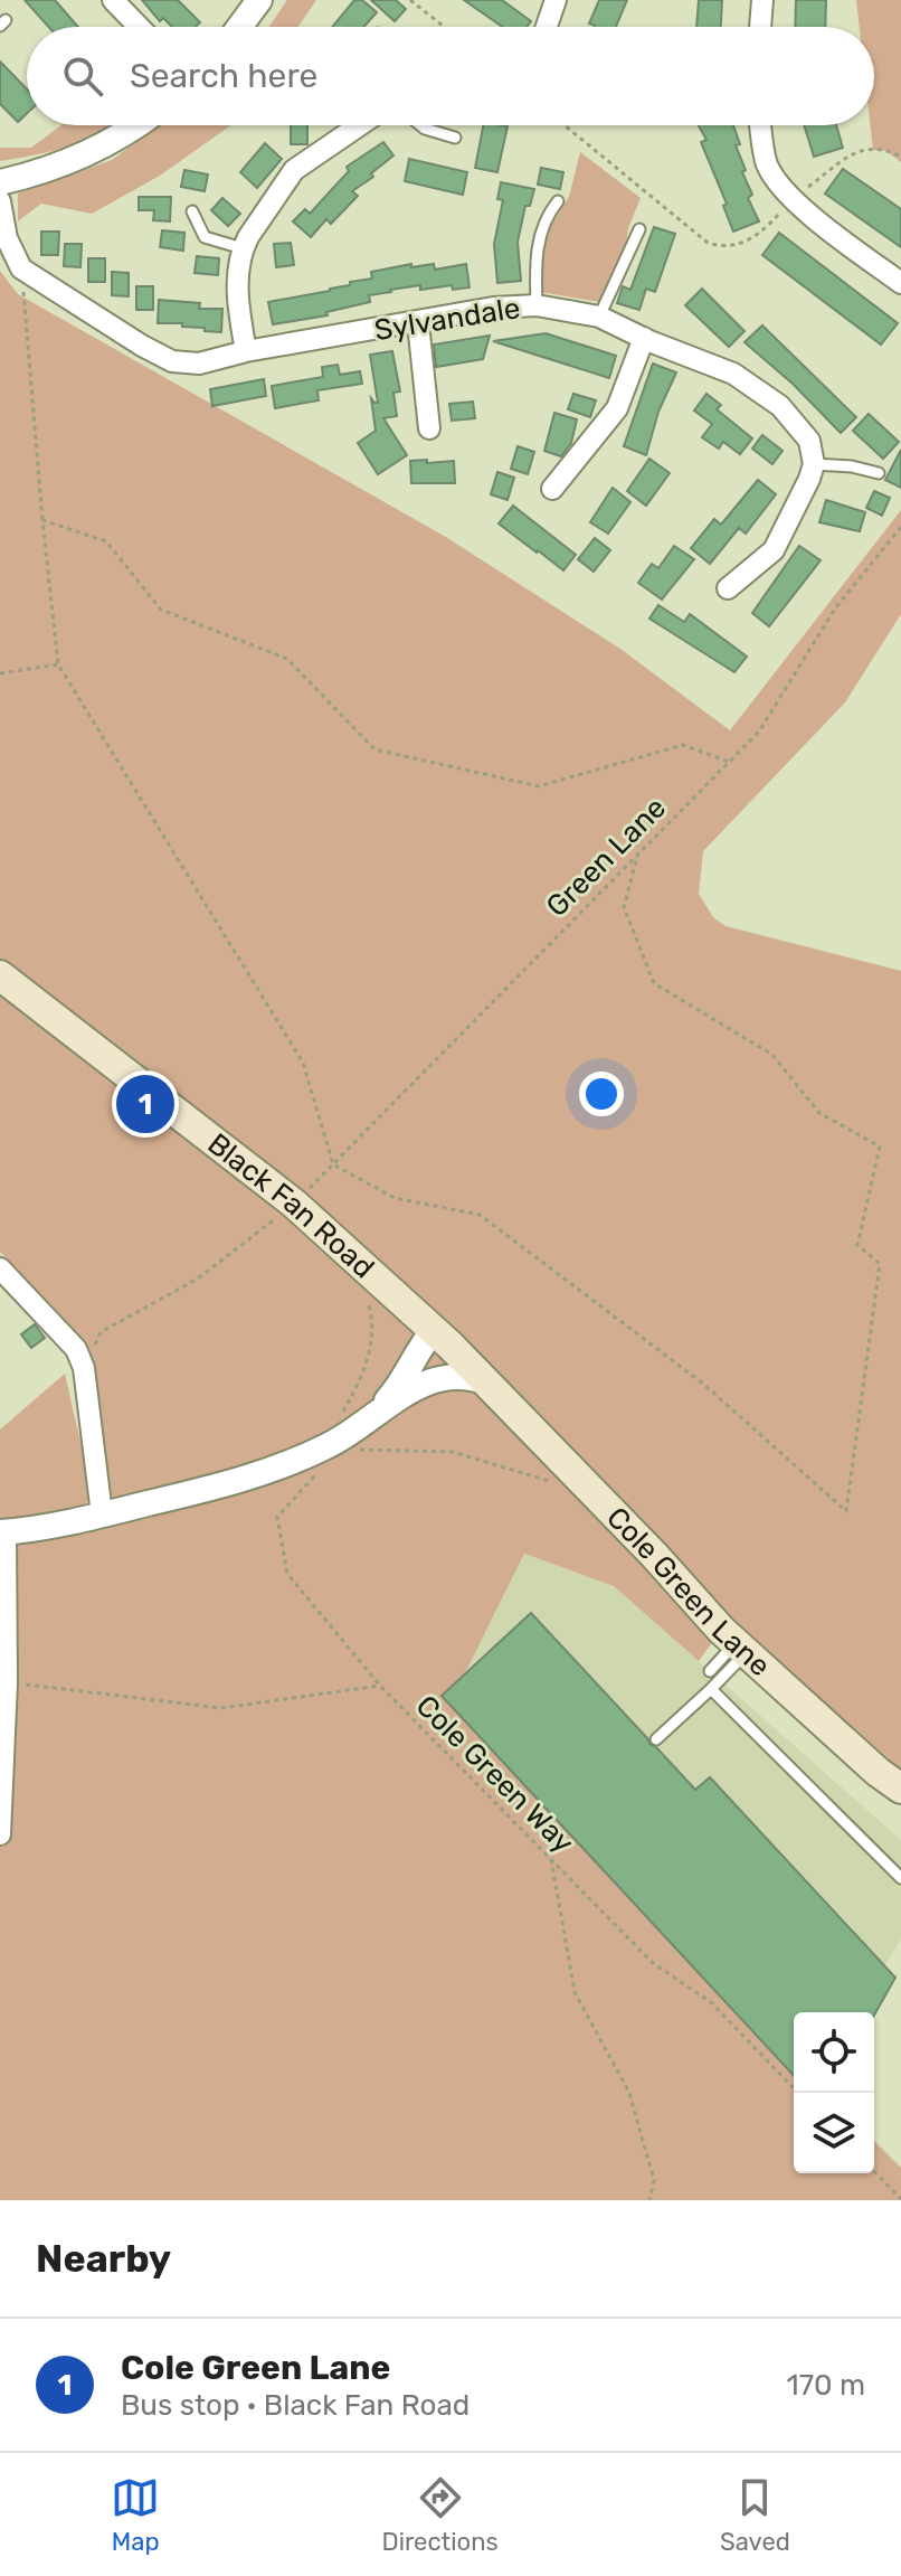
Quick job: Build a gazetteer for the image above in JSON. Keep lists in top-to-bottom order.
{
  "streets": {
    "main road": ["Black Fan Road", "Cole Green Lane"],
    "street": ["Sylvandale"],
    "path": ["Green Lane", "Cole Green Way"]
  },
  "crossings": [
    ["Black Fan Road", "Cole Green Lane"]
  ],
  "page": {
    "search": "Search here",
    "pins": "1",
    "heading": "Nearby",
    "list": [
      {
        "mark": "1",
        "name": "Cole Green Lane",
        "note": "Bus stop · Black Fan Road",
        "value": "170 m"
      }
    ],
    "nav": ["Map", "Directions", "Saved"]
  }
}
